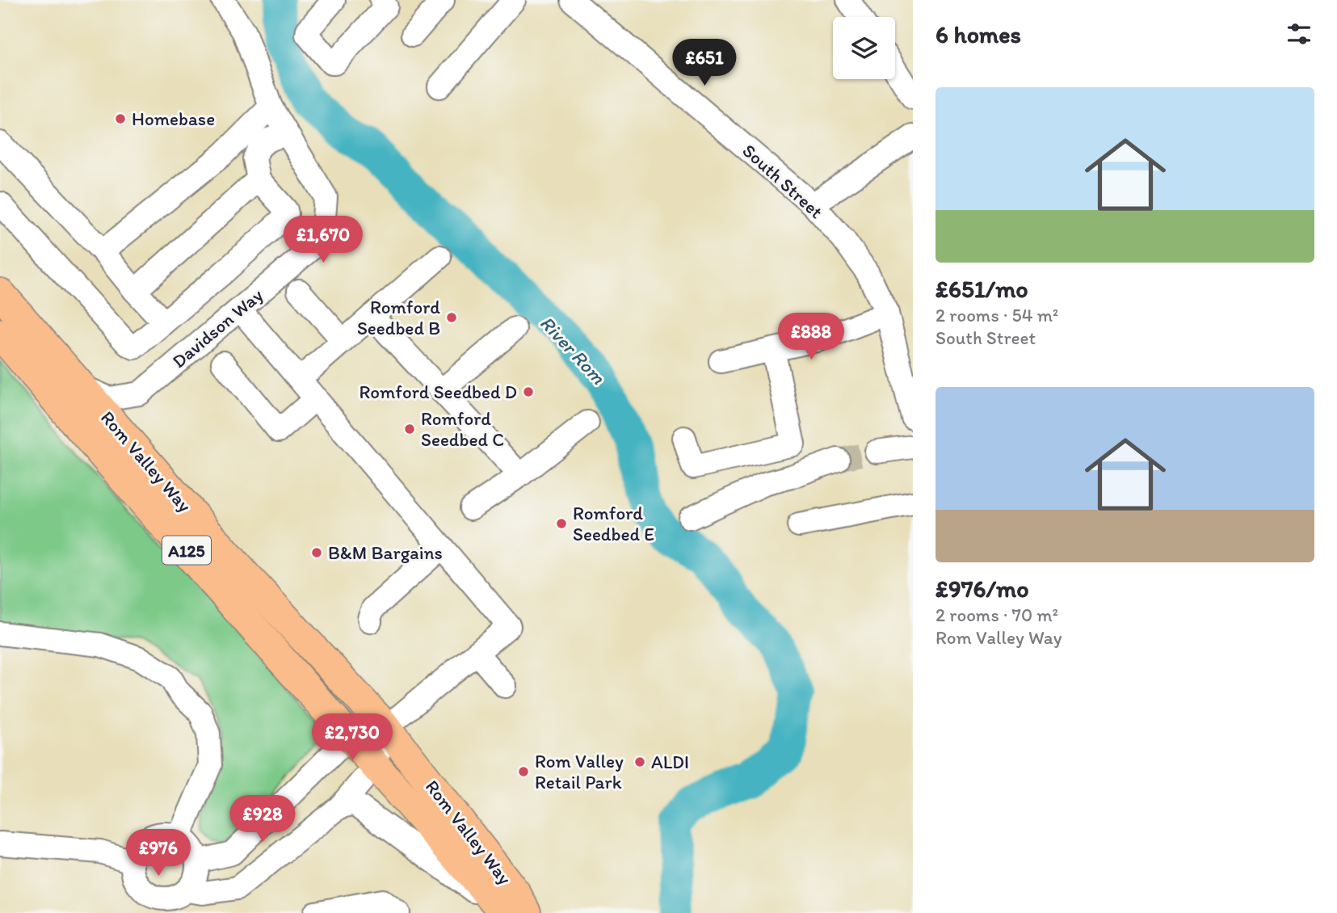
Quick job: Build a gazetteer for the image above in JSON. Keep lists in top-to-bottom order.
{
  "streets": {
    "main road": ["Rom Valley Way", "A125"],
    "street": ["South Street", "Davidson Way"]
  },
  "crossings": [
    ["Davidson Way", "Rom Valley Way"]
  ],
  "water": ["River Rom"],
  "places": [
    "Homebase",
    "Romford Seedbed B",
    "Romford Seedbed D",
    "Romford Seedbed C",
    "Romford Seedbed E",
    "B&M Bargains",
    "ALDI",
    "Rom Valley Retail Park"
  ],
  "page": {
    "heading": "6 homes",
    "price": [
      "£651",
      "£1,670",
      "£888",
      "£2,730",
      "£928",
      "£976"
    ],
    "list": [
      {
        "name": "£651/mo",
        "note": "2 rooms · 54 m² · South Street"
      },
      {
        "name": "£976/mo",
        "note": "2 rooms · 70 m² · Rom Valley Way"
      }
    ]
  }
}
